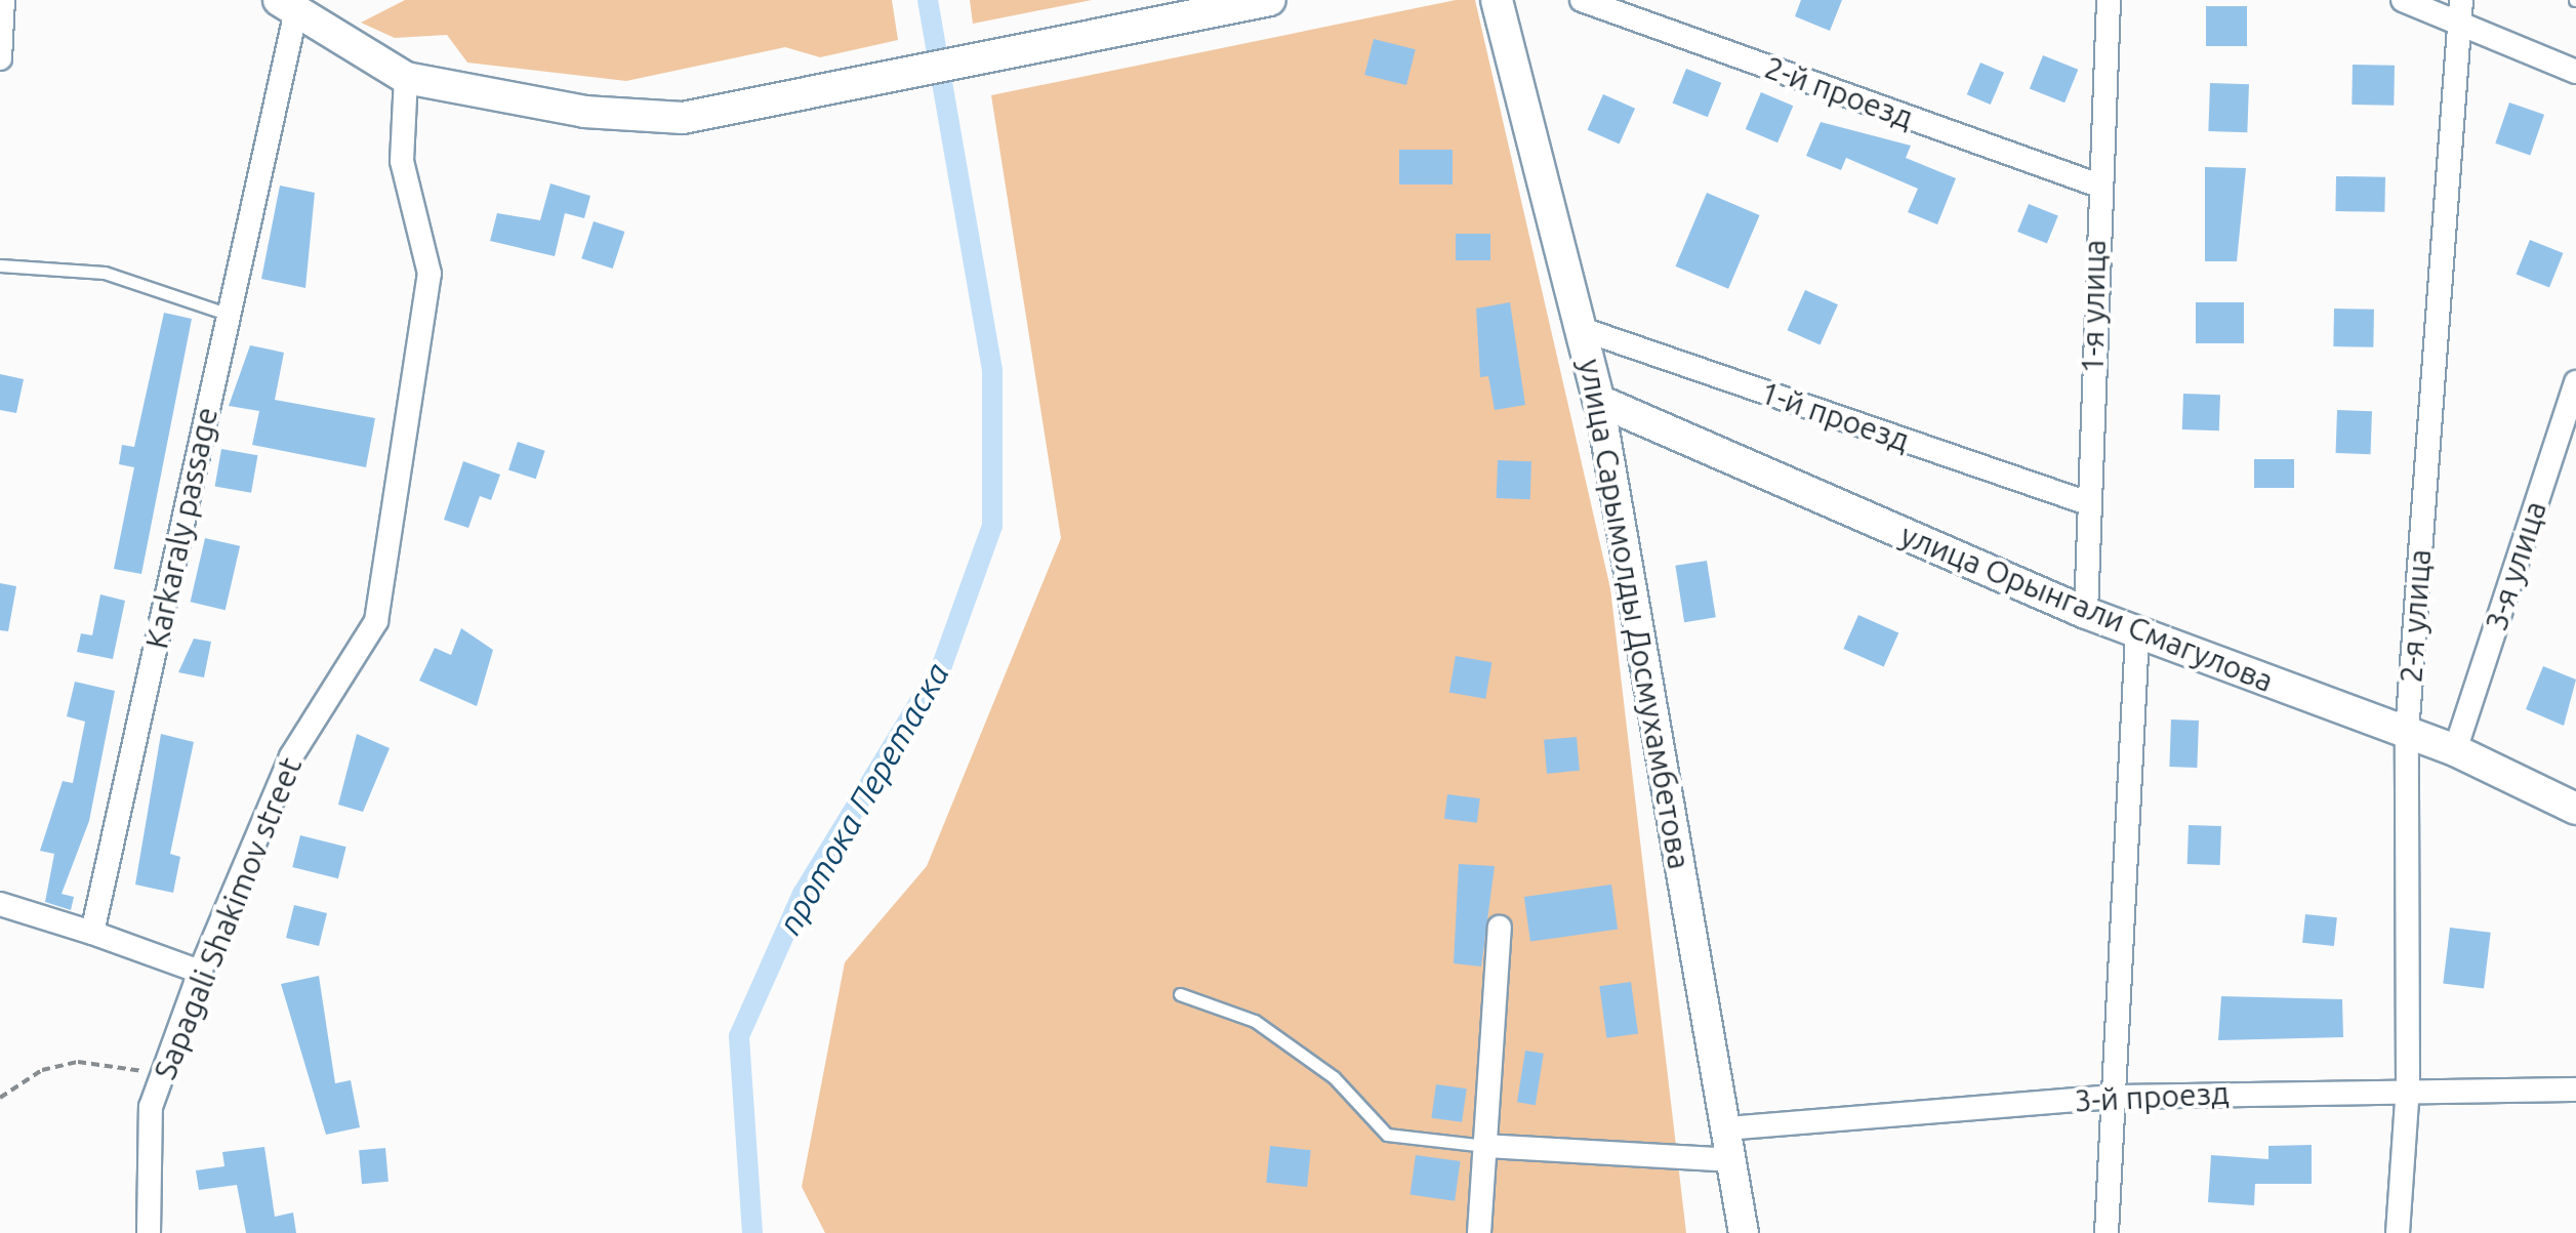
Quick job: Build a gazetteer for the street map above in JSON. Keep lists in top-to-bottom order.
{
  "streets": {
    "main road": ["улица Орынгали Смагулова", "улица Сарымолды Досмухамбетова"],
    "street": [
      "2-й проезд",
      "1-я улица",
      "1-й проезд",
      "Karkaraly passage",
      "3-я улица",
      "2-я улица",
      "Sapagali Shakimov street",
      "3-й проезд"
    ]
  },
  "crossings": [
    ["2-й проезд", "1-я улица"],
    ["1-я улица", "1-й проезд"],
    ["1-я улица", "улица Орынгали Смагулова"],
    ["1-й проезд", "улица Сарымолды Досмухамбетова"],
    ["3-я улица", "улица Орынгали Смагулова"],
    ["улица Орынгали Смагулова", "улица Сарымолды Досмухамбетова"],
    ["улица Орынгали Смагулова", "2-я улица"],
    ["улица Сарымолды Досмухамбетова", "3-й проезд"],
    ["2-я улица", "3-й проезд"]
  ],
  "water": ["протока Перетаска"]
}
